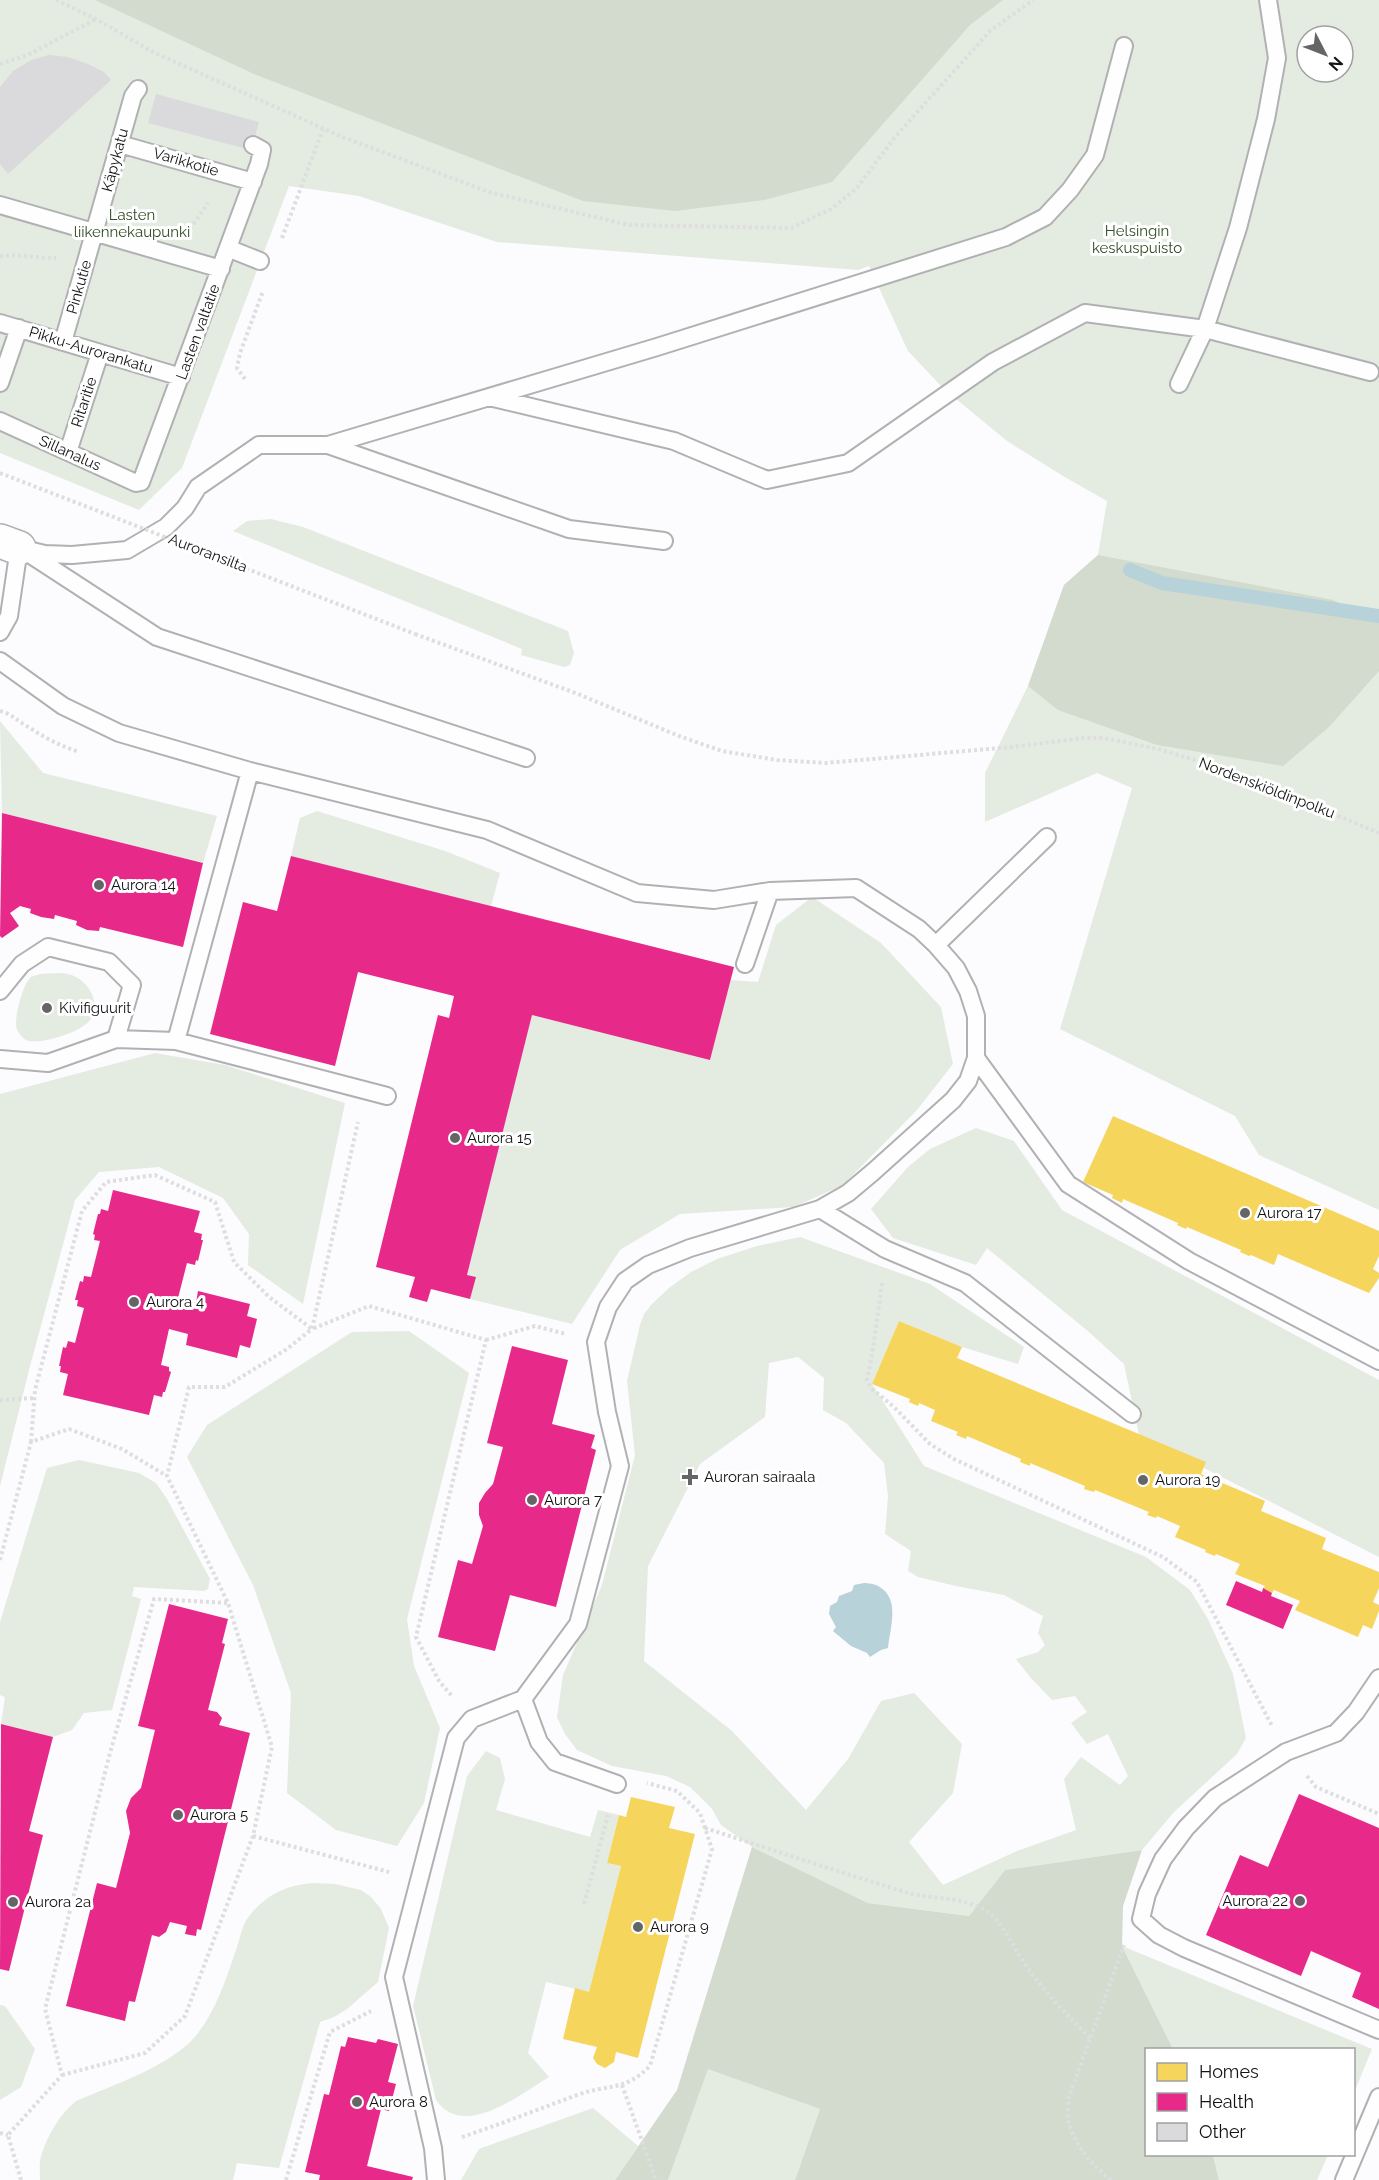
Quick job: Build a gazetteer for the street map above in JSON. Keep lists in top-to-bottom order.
{
  "streets": {
    "lane": [
      "Käpykatu",
      "Varikkotie",
      "Pinkutie",
      "Lasten valtatie",
      "Pikku-Aurorankatu",
      "Ritaritie",
      "Sillanalus"
    ],
    "path": ["Auroransilta", "Nordenskiöldinpolku"]
  },
  "crossings": [
    ["Käpykatu", "Varikkotie"],
    ["Käpykatu", "Pinkutie"],
    ["Varikkotie", "Lasten valtatie"],
    ["Pinkutie", "Pikku-Aurorankatu"],
    ["Lasten valtatie", "Pikku-Aurorankatu"],
    ["Lasten valtatie", "Sillanalus"],
    ["Pikku-Aurorankatu", "Ritaritie"],
    ["Ritaritie", "Sillanalus"],
    ["Auroransilta", "Nordenskiöldinpolku"]
  ],
  "parks": ["Lasten liikennekaupunki", "Helsingin keskuspuisto"],
  "places": {
    "other": [
      "Aurora 14",
      "Kivifiguurit",
      "Aurora 15",
      "Aurora 17",
      "Aurora 4",
      "Aurora 19",
      "Aurora 7",
      "Aurora 5",
      "Aurora 22",
      "Aurora 2a",
      "Aurora 9",
      "Aurora 8"
    ],
    "health": ["Auroran sairaala"]
  },
  "legend": ["Homes", "Health", "Other"],
  "north": "bottom right"
}
